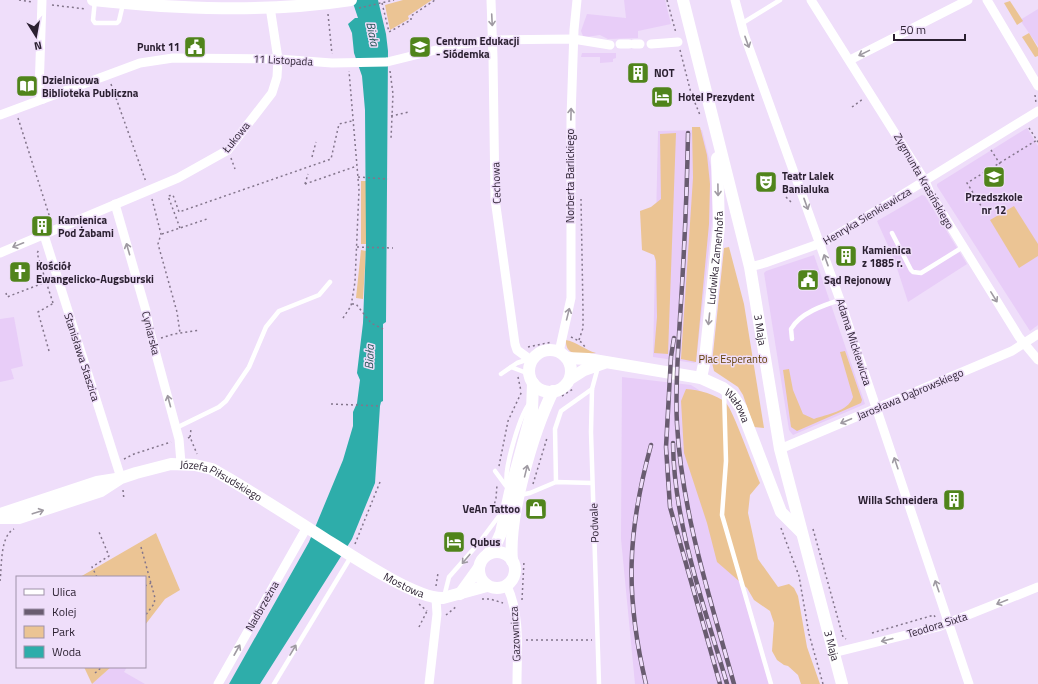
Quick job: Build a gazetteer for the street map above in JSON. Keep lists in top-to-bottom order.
{
  "streets": {
    "street": [
      "11 Listopada",
      "Łukowa",
      "Norberta Barlickiego",
      "Zygmunta Krasińskiego",
      "Cechowa",
      "Henryka Sienkiewicza",
      "Ludwika Zamenhofa",
      "3 Maja",
      "Cyniarska",
      "Adama Mickiewicza",
      "Stanisława Staszica",
      "Jarosława Dąbrowskiego",
      "Wałowa",
      "Józefa Piłsudskiego",
      "Mostowa",
      "Nadbrzeżna",
      "Teodora Sixta",
      "Gazownicza"
    ],
    "lane": ["Podwale"]
  },
  "crossings": [
    ["11 Listopada", "Łukowa"],
    ["11 Listopada", "Norberta Barlickiego"],
    ["11 Listopada", "Cechowa"],
    ["Łukowa", "Cyniarska"],
    ["Łukowa", "Stanisława Staszica"],
    ["Norberta Barlickiego", "Cechowa"],
    ["Norberta Barlickiego", "Wałowa"],
    ["Zygmunta Krasińskiego", "Henryka Sienkiewicza"],
    ["Zygmunta Krasińskiego", "Jarosława Dąbrowskiego"],
    ["Cechowa", "Wałowa"],
    ["Henryka Sienkiewicza", "3 Maja"],
    ["Henryka Sienkiewicza", "Adama Mickiewicza"],
    ["Ludwika Zamenhofa", "3 Maja"],
    ["Ludwika Zamenhofa", "Wałowa"],
    ["3 Maja", "Jarosława Dąbrowskiego"],
    ["3 Maja", "Wałowa"],
    ["3 Maja", "Teodora Sixta"],
    ["Cyniarska", "Józefa Piłsudskiego"],
    ["Adama Mickiewicza", "Jarosława Dąbrowskiego"],
    ["Adama Mickiewicza", "Teodora Sixta"],
    ["Stanisława Staszica", "Józefa Piłsudskiego"],
    ["Wałowa", "Podwale"],
    ["Józefa Piłsudskiego", "Mostowa"],
    ["Józefa Piłsudskiego", "Nadbrzeżna"]
  ],
  "one_way": [
    "Norberta Barlickiego",
    "Ludwika Zamenhofa",
    "Cyniarska",
    "Jarosława Dąbrowskiego",
    "Nadbrzeżna",
    "Teodora Sixta"
  ],
  "water": ["Biała"],
  "parks": ["Plac Esperanto"],
  "places": {
    "public building": ["Punkt 11", "Sąd Rejonowy"],
    "school or university": ["Centrum Edukacji - Siódemka", "Przedszkole nr 12"],
    "building": [
      "NOT",
      "Kamienica Pod Żabami",
      "Kamienica z 1885 r.",
      "Willa Schneidera"
    ],
    "library": ["Dzielnicowa Biblioteka Publiczna"],
    "hotel": ["Hotel Prezydent", "Qubus"],
    "theatre": ["Teatr Lalek Banialuka"],
    "church": ["Kościół Ewangelicko-Augsburski"],
    "shop": ["VeAn Tattoo"]
  },
  "legend": [
    "Ulica",
    "Kolej",
    "Park",
    "Woda"
  ],
  "scale_bar": "50 m",
  "north": "bottom"
}
